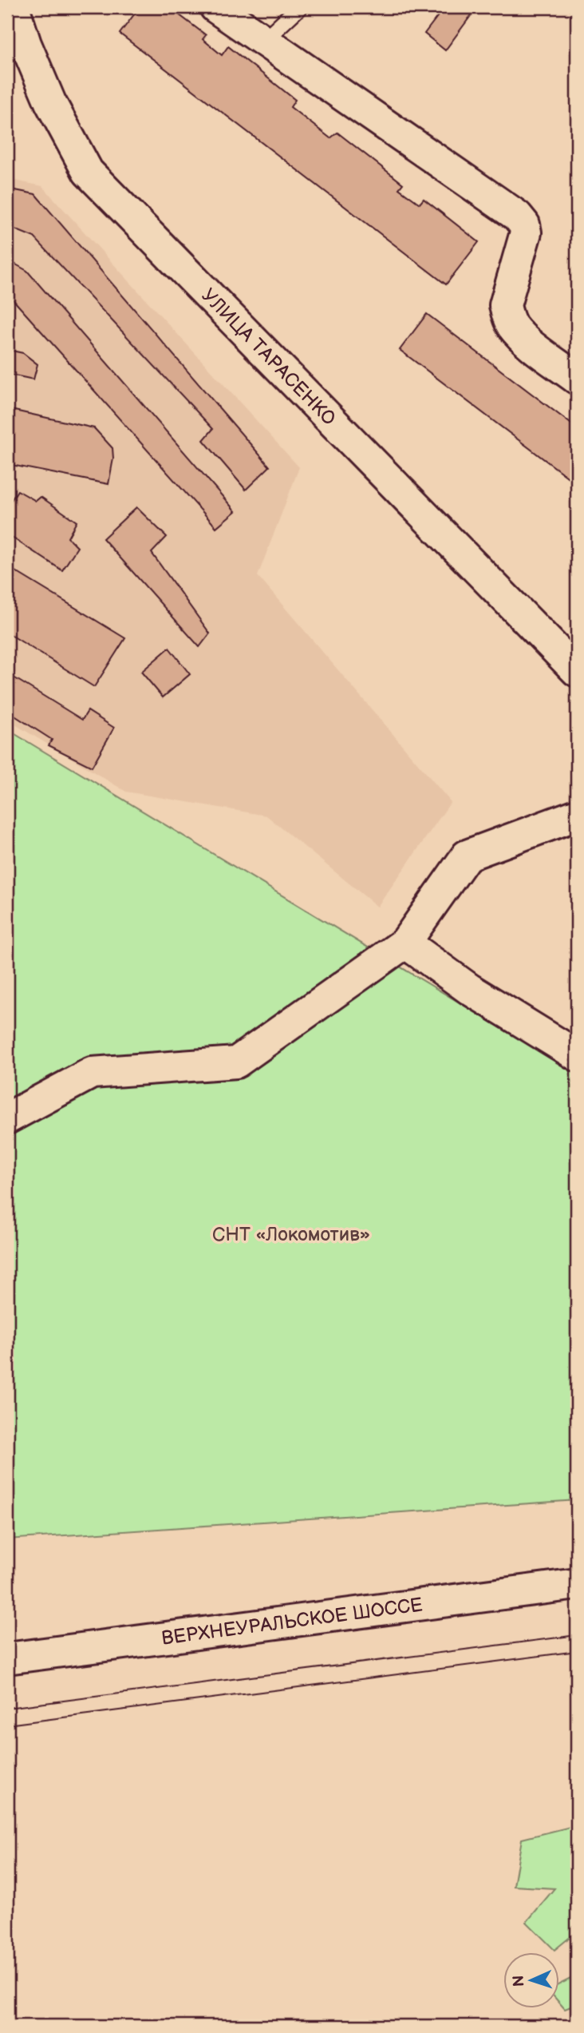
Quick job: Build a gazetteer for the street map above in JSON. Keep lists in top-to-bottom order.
{
  "streets": {
    "street": ["УЛИЦА ТАРАСЕНКО", "ВЕРХНЕУРАЛЬСКОЕ ШОССЕ"]
  },
  "parks": ["СНТ «Локомотив»"],
  "north": "left"
}
